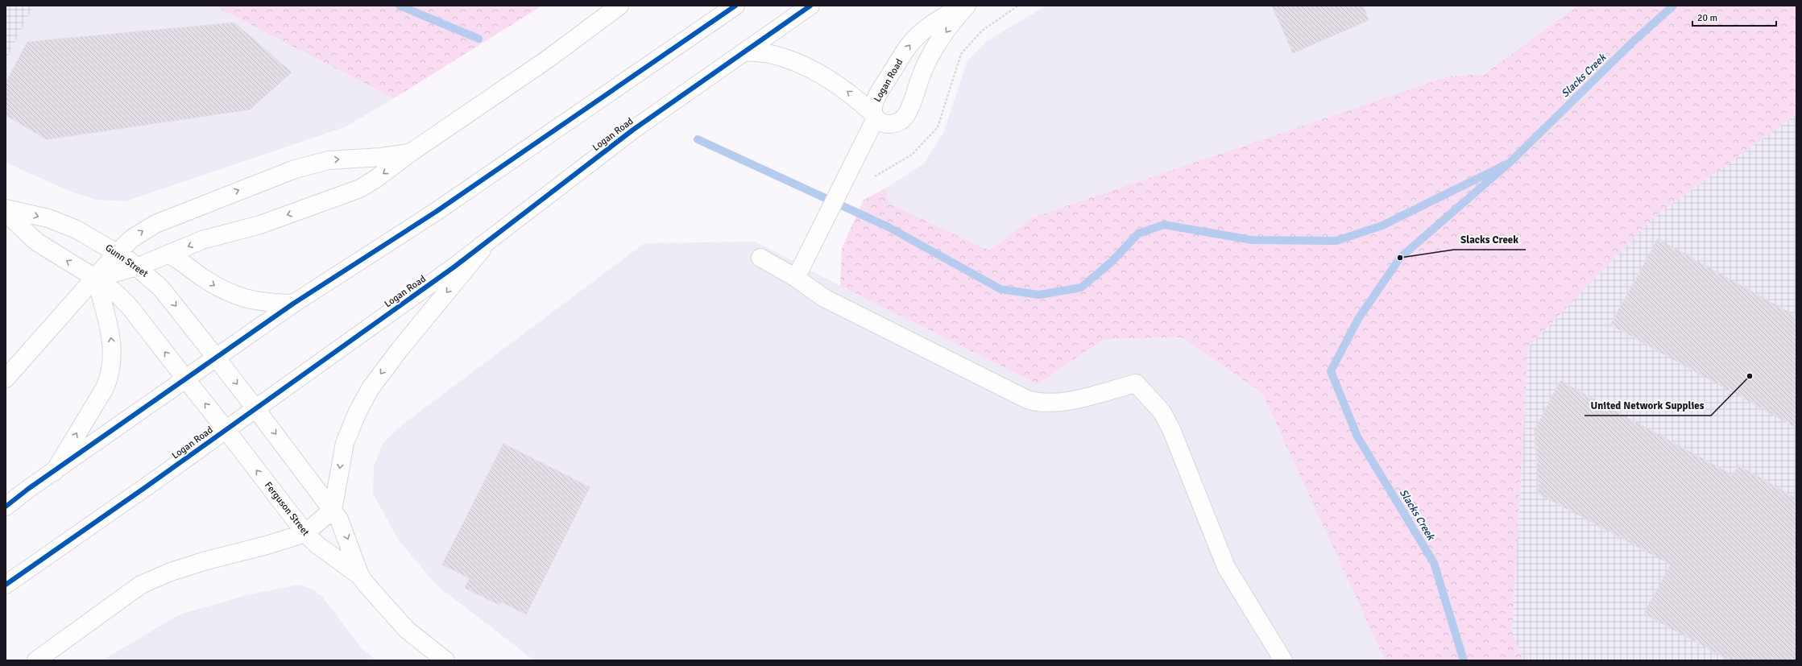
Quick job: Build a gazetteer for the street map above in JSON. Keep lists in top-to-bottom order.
{
  "streets": {
    "street": ["Logan Road", "Gunn Street", "Ferguson Street"]
  },
  "crossings": [
    ["Logan Road", "Gunn Street"],
    ["Logan Road", "Ferguson Street"],
    ["Gunn Street", "Ferguson Street"]
  ],
  "water": ["Slacks Creek"],
  "places": ["Slacks Creek", "United Network Supplies"],
  "scale_bar": "20 m"
}
